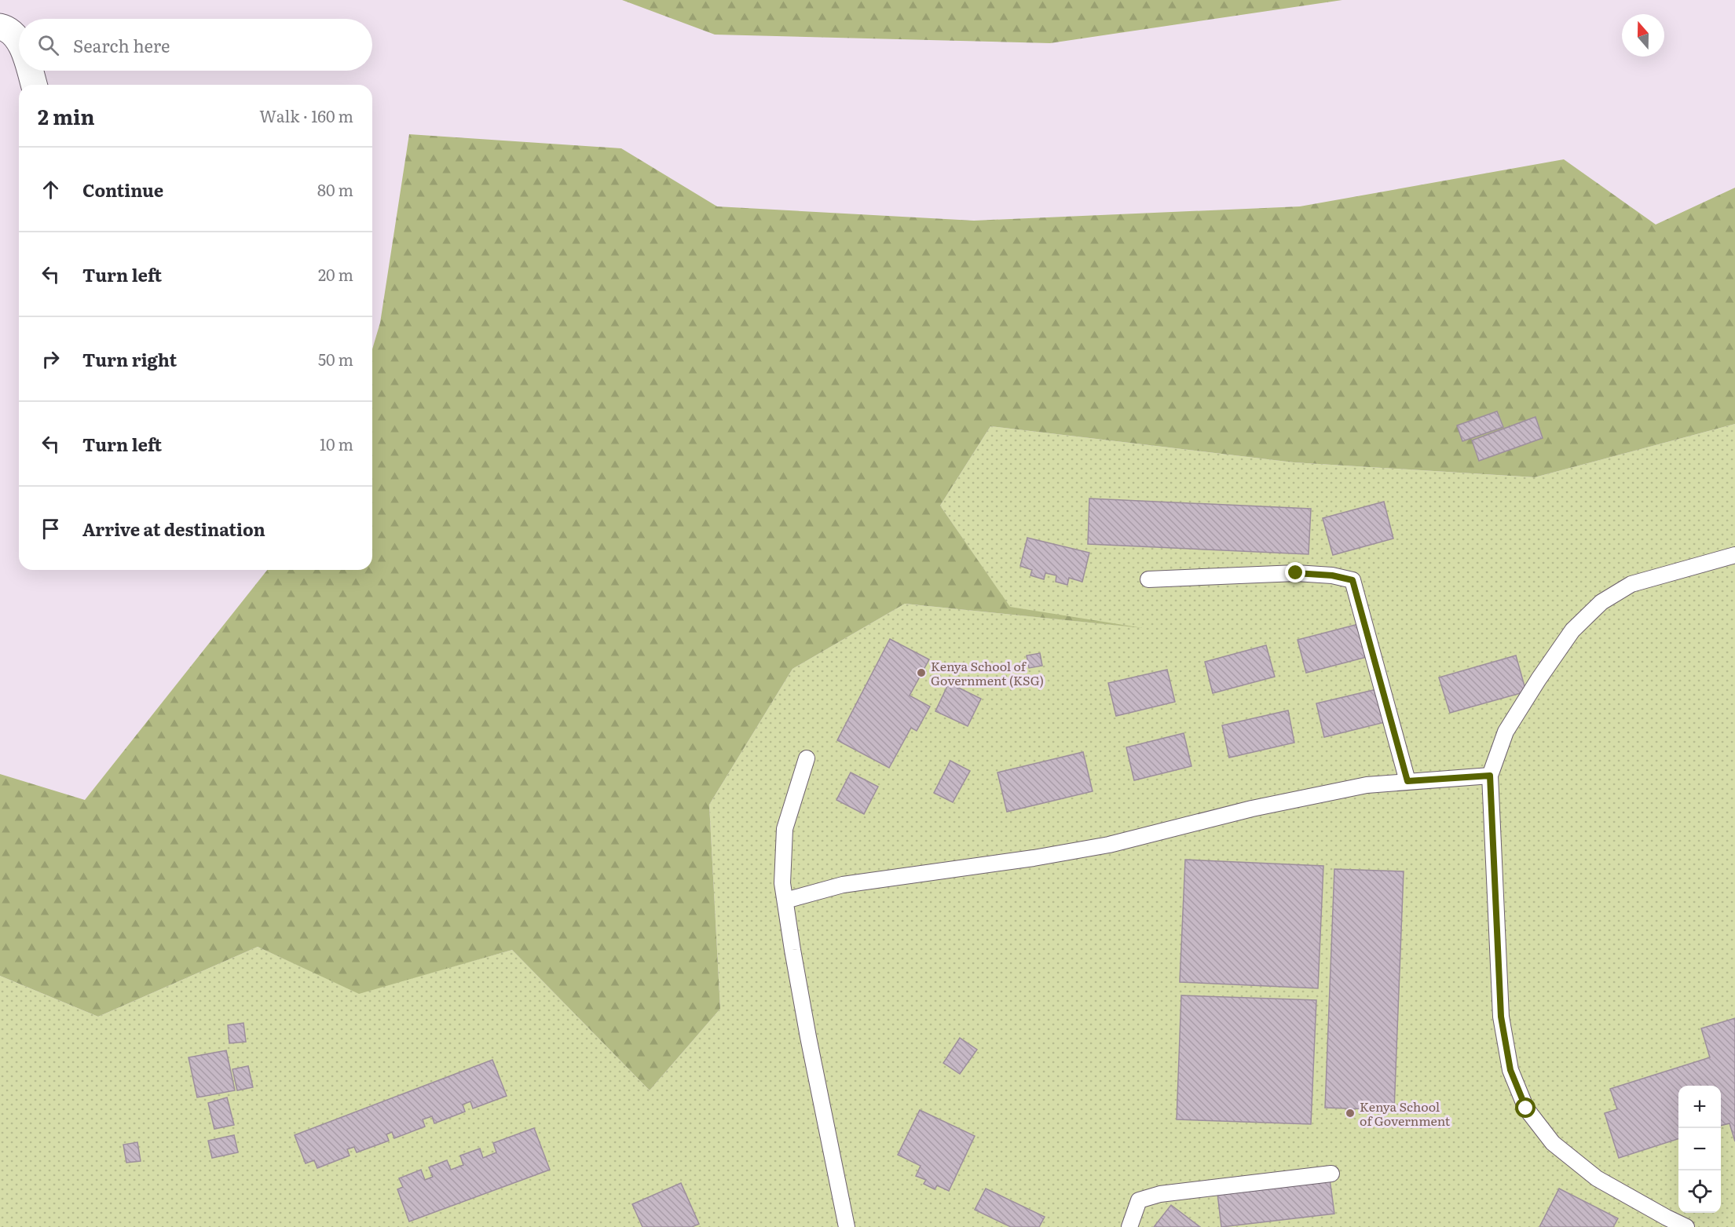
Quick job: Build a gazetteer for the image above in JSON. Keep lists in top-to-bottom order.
{
  "places": ["Kenya School of Government (KSG)", "Kenya School of Government"],
  "north": "top",
  "page": {
    "search": "Search here",
    "heading": ["2 min", "Walk · 160 m"],
    "list": [
      ["Continue", "80 m"],
      ["Turn left", "20 m"],
      ["Turn right", "50 m"],
      ["Turn left", "10 m"],
      "Arrive at destination"
    ],
    "map_buttons": ["+", "−"]
  }
}
